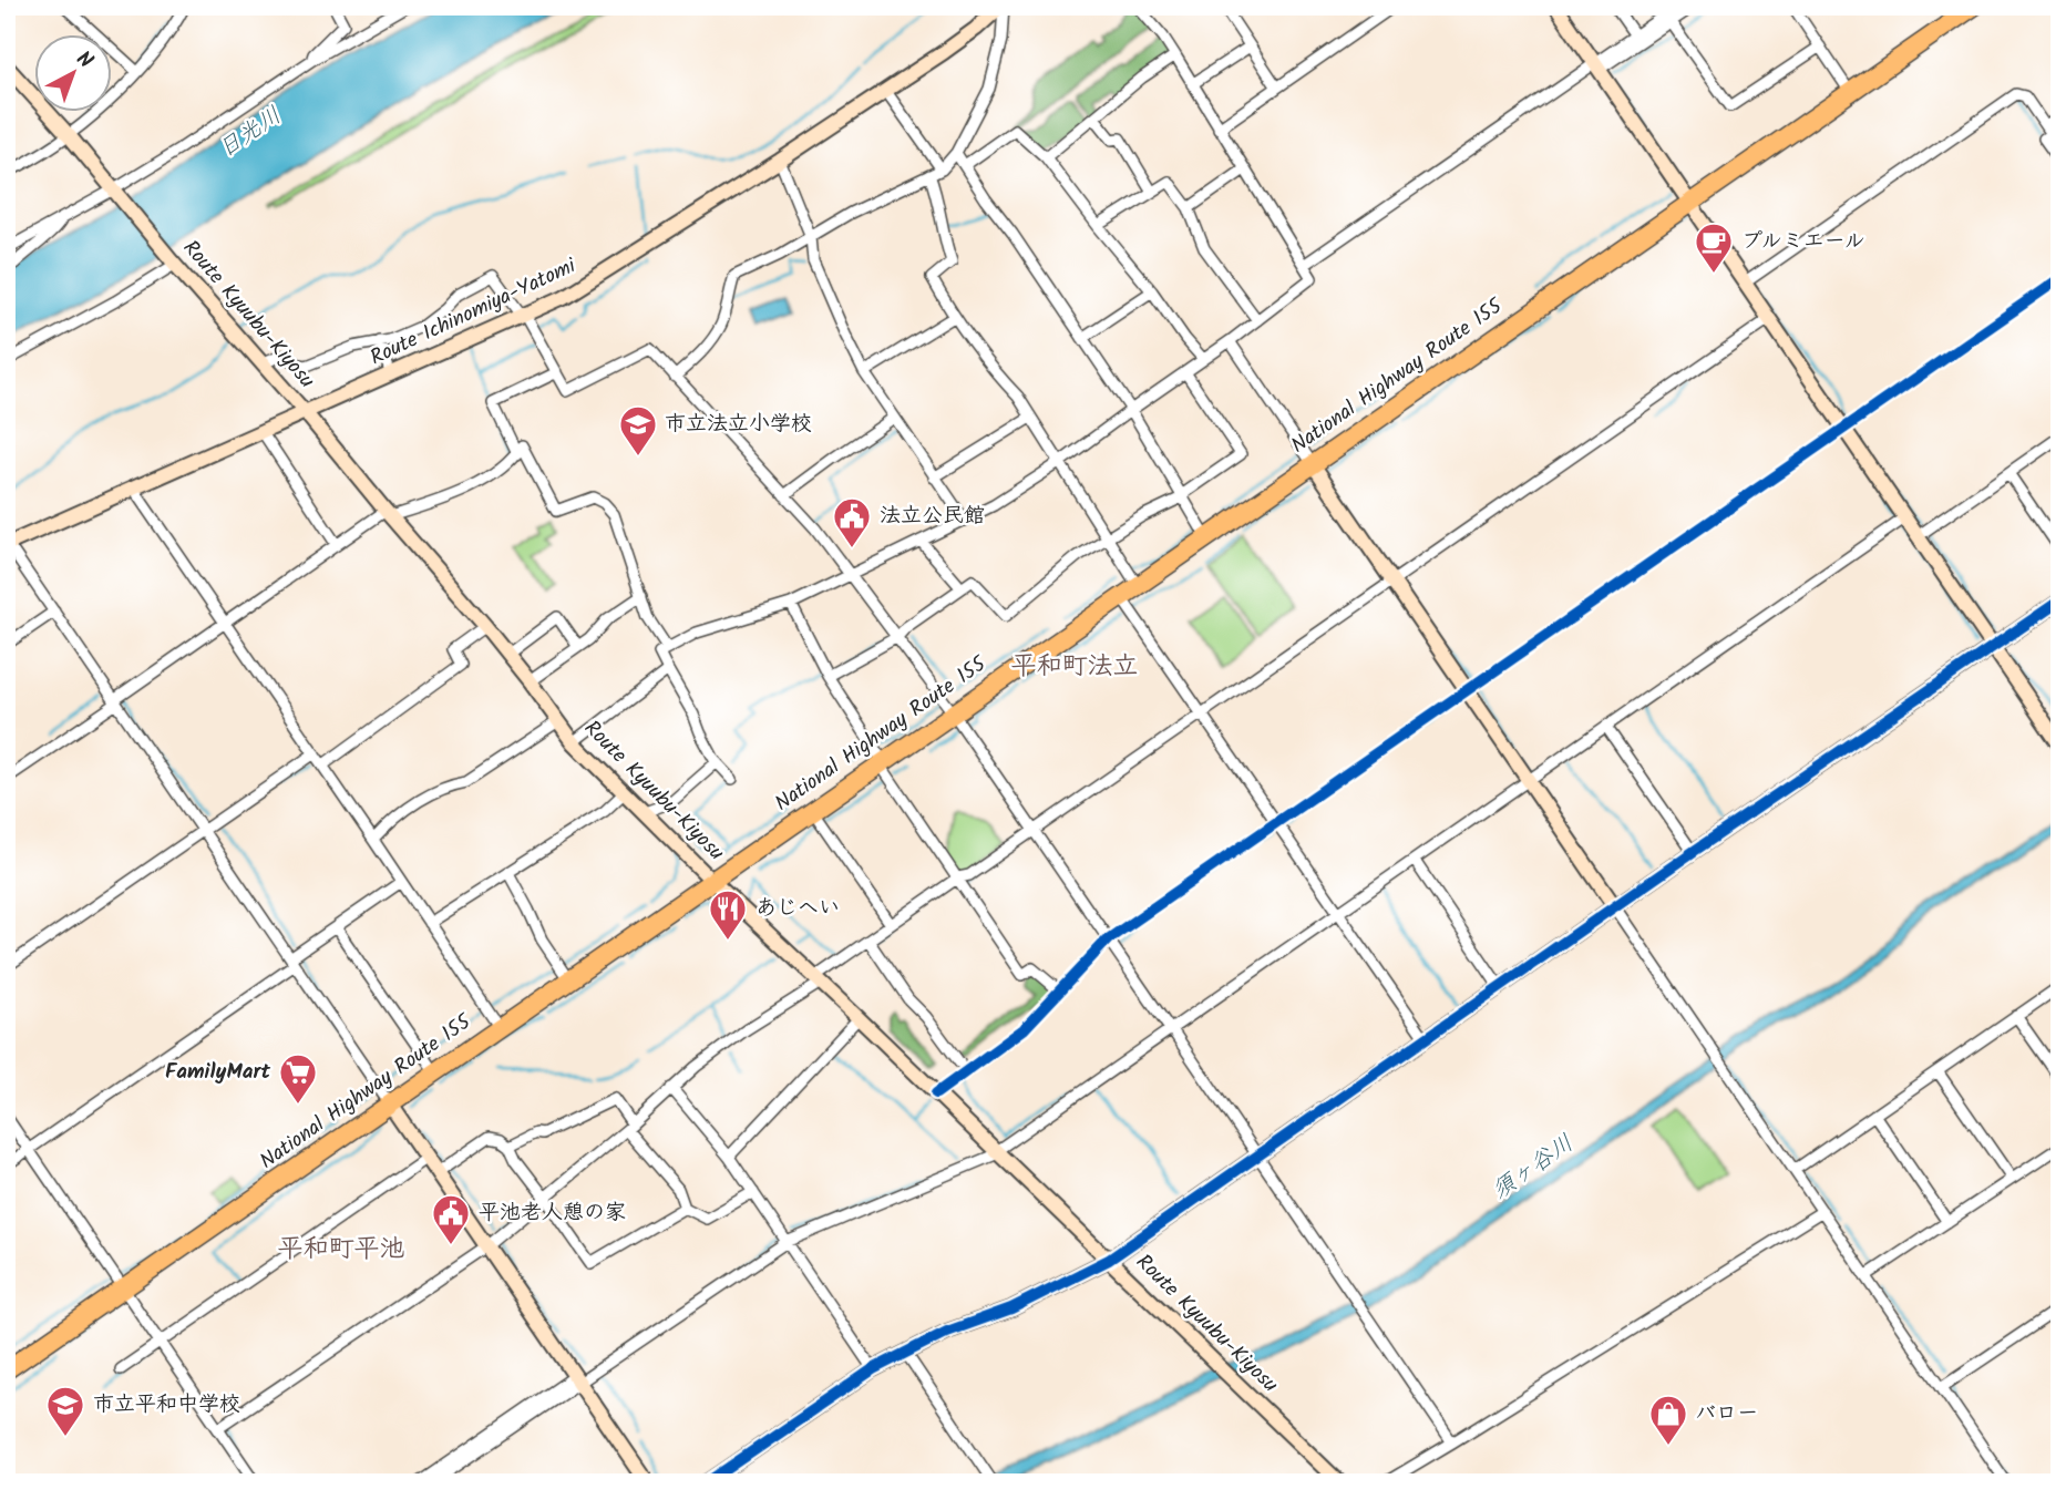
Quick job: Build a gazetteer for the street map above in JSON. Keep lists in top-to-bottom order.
{
  "streets": {
    "highway": ["National Highway Route 155"],
    "street": ["Route Ichinomiya-Yatomi", "Route Kyuubu-Kiyosu"]
  },
  "crossings": [
    ["Route Ichinomiya-Yatomi", "Route Kyuubu-Kiyosu"],
    ["Route Kyuubu-Kiyosu", "National Highway Route 155"]
  ],
  "districts": ["平和町法立", "平和町平池"],
  "water": ["日光川", "須ヶ谷川"],
  "places": {
    "cafe": ["プルミエール"],
    "school or university": ["市立法立小学校", "市立平和中学校"],
    "public building": ["法立公民館", "平池老人憩の家"],
    "restaurant": ["あじへい"],
    "supermarket": ["FamilyMart"],
    "shop": ["バロー"]
  },
  "north": "top right"
}
